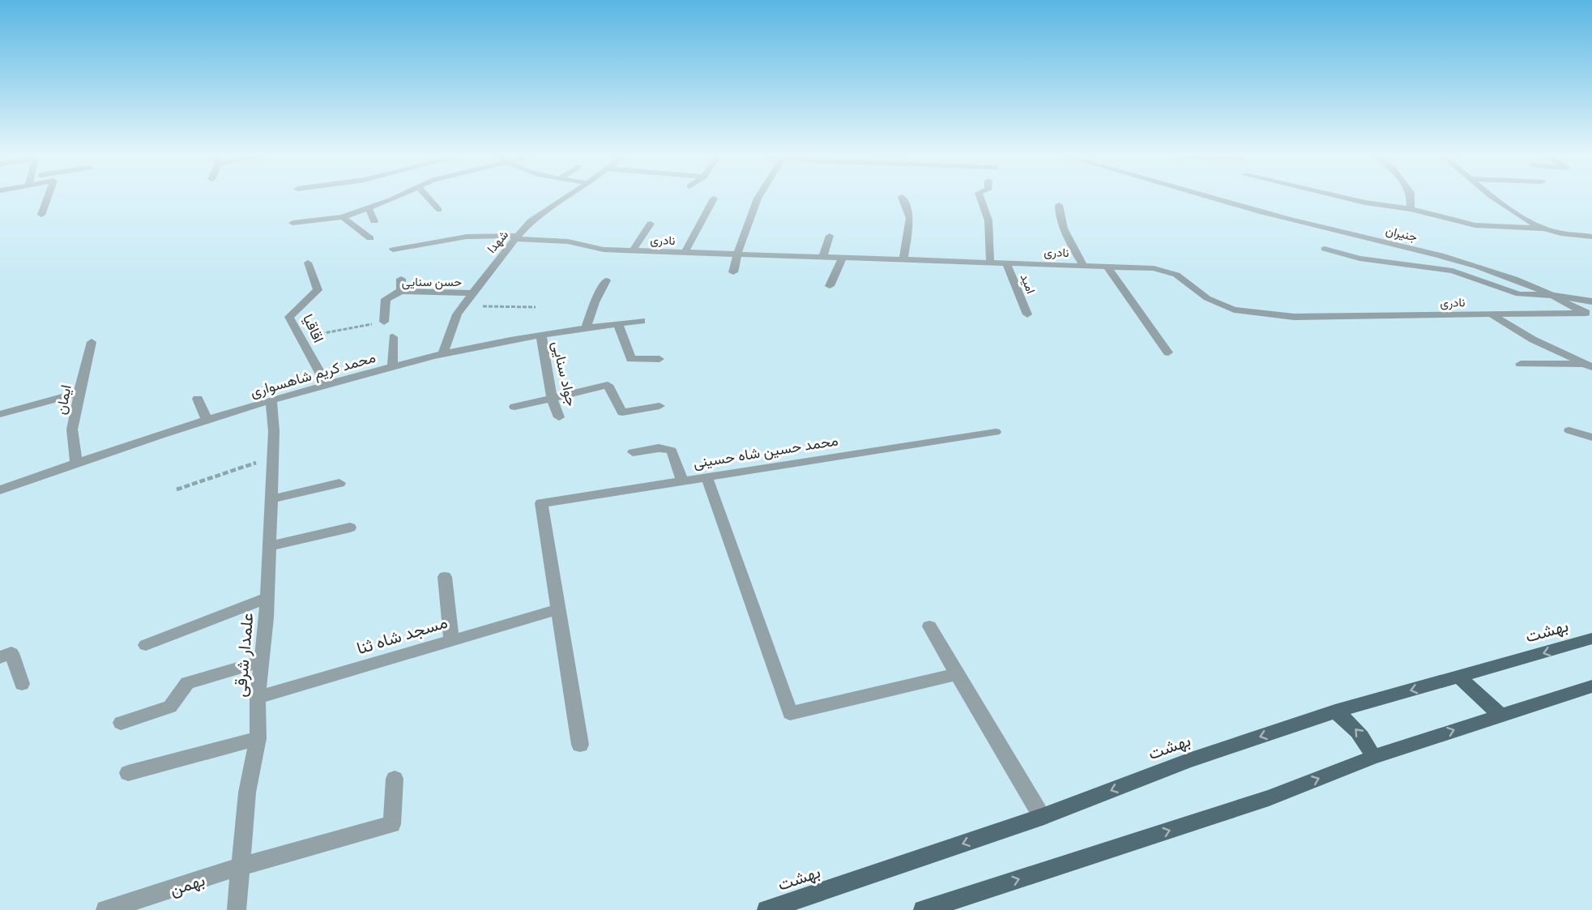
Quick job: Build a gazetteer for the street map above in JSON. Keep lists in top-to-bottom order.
{
  "streets": {
    "main road": ["بهشت"],
    "street": [
      "جنیران",
      "نادری",
      "شهدا",
      "حسن سنايی",
      "امید",
      "اقاقیا",
      "جواد سنایی",
      "محمد کریم شاهسواری",
      "ایمان",
      "محمد حسین شاه حسینی",
      "مسجد شاه ثنا",
      "علمدار شرقی",
      "بهمن"
    ]
  },
  "crossings": [
    ["جنیران", "نادری"],
    ["نادری", "شهدا"],
    ["نادری", "امید"],
    ["شهدا", "حسن سنايی"],
    ["شهدا", "محمد کریم شاهسواری"],
    ["اقاقیا", "محمد کریم شاهسواری"],
    ["جواد سنایی", "محمد کریم شاهسواری"],
    ["محمد کریم شاهسواری", "ایمان"],
    ["محمد کریم شاهسواری", "علمدار شرقی"],
    ["محمد حسین شاه حسینی", "مسجد شاه ثنا"],
    ["مسجد شاه ثنا", "علمدار شرقی"],
    ["علمدار شرقی", "بهمن"]
  ]
}
